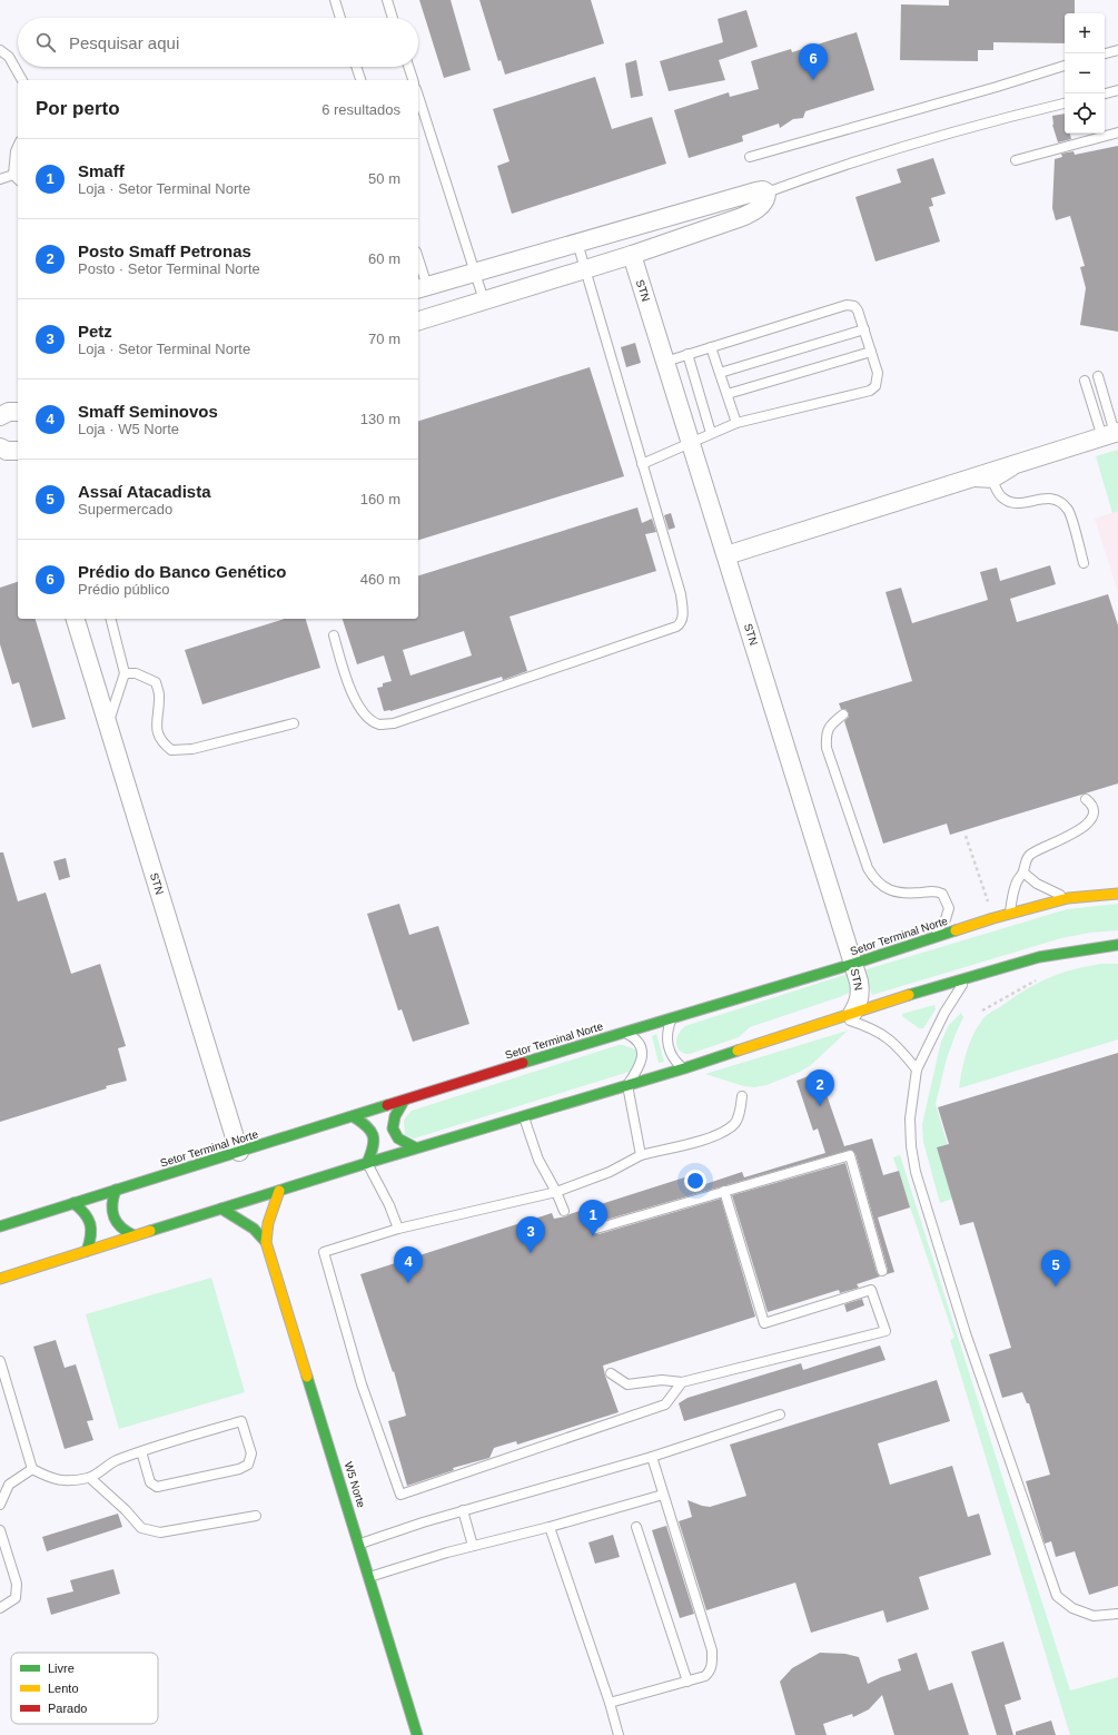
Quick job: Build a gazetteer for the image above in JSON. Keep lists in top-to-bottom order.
{
  "streets": {
    "main road": ["Setor Terminal Norte", "W5 Norte"],
    "street": ["STN"]
  },
  "crossings": [
    ["STN", "Setor Terminal Norte"]
  ],
  "legend": ["Livre", "Lento", "Parado"],
  "page": {
    "map_buttons": ["+", "−"],
    "search": "Pesquisar aqui",
    "pins": [
      "6",
      "2",
      "1",
      "3",
      "4",
      "5"
    ],
    "heading": ["Por perto", "6 resultados"],
    "list": [
      {
        "mark": "1",
        "name": "Smaff",
        "note": "Loja · Setor Terminal Norte",
        "value": "50 m"
      },
      {
        "mark": "2",
        "name": "Posto Smaff Petronas",
        "note": "Posto · Setor Terminal Norte",
        "value": "60 m"
      },
      {
        "mark": "3",
        "name": "Petz",
        "note": "Loja · Setor Terminal Norte",
        "value": "70 m"
      },
      {
        "mark": "4",
        "name": "Smaff Seminovos",
        "note": "Loja · W5 Norte",
        "value": "130 m"
      },
      {
        "mark": "5",
        "name": "Assaí Atacadista",
        "note": "Supermercado",
        "value": "160 m"
      },
      {
        "mark": "6",
        "name": "Prédio do Banco Genético",
        "note": "Prédio público",
        "value": "460 m"
      }
    ]
  }
}
